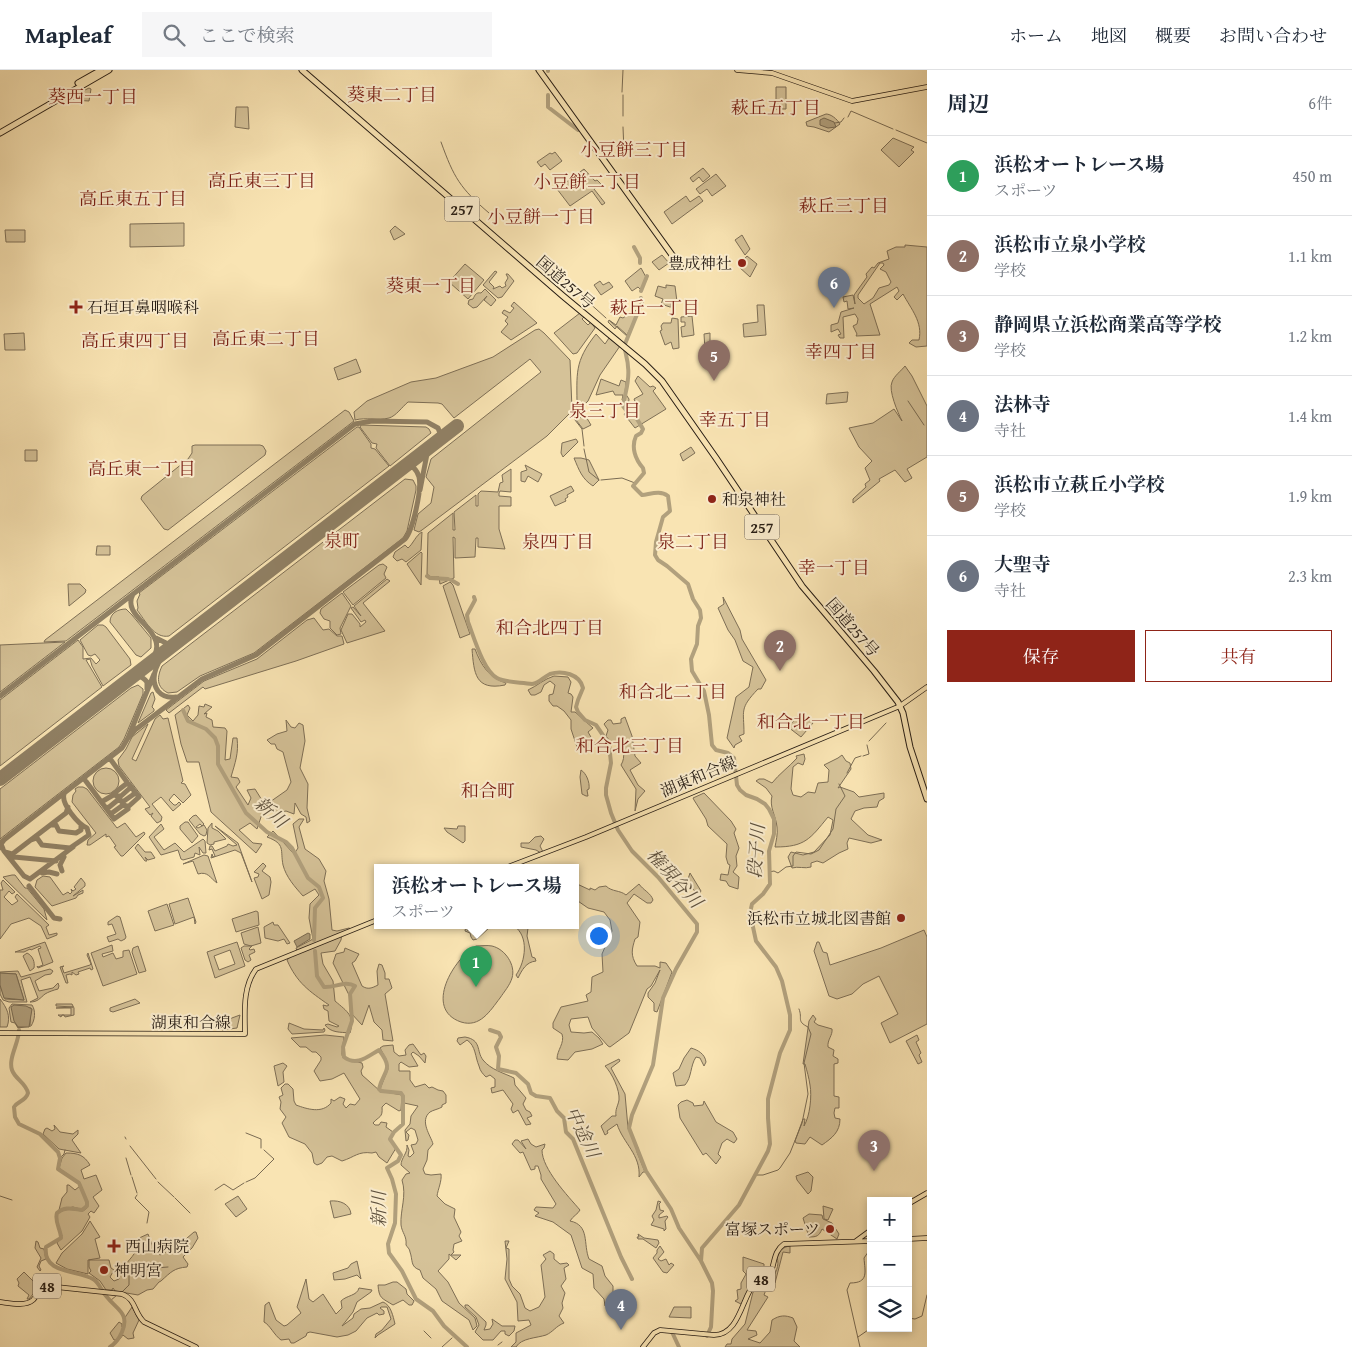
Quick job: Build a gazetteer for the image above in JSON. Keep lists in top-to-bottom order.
{
  "streets": {
    "highway": ["257", "国道257号"],
    "main road": ["湖東和合線", "48"]
  },
  "crossings": [
    ["国道257号", "湖東和合線"]
  ],
  "districts": [
    "葵東二丁目",
    "葵西一丁目",
    "萩丘五丁目",
    "小豆餅三丁目",
    "高丘東三丁目",
    "小豆餅二丁目",
    "高丘東五丁目",
    "萩丘三丁目",
    "小豆餅一丁目",
    "葵東一丁目",
    "萩丘一丁目",
    "高丘東二丁目",
    "高丘東四丁目",
    "幸四丁目",
    "泉三丁目",
    "幸五丁目",
    "高丘東一丁目",
    "泉町",
    "泉四丁目",
    "泉二丁目",
    "幸一丁目",
    "和合北四丁目",
    "和合北二丁目",
    "和合北一丁目",
    "和合北三丁目",
    "和合町"
  ],
  "water": [
    "新川",
    "段子川",
    "権現谷川",
    "中途川"
  ],
  "places": {
    "other": [
      "豊成神社",
      "和泉神社",
      "浜松市立城北図書館",
      "富塚スポーツ",
      "神明宮"
    ],
    "health": ["石垣耳鼻咽喉科", "西山病院"]
  },
  "page": {
    "header": "Mapleaf",
    "search": "ここで検索",
    "nav": [
      "ホーム",
      "地図",
      "概要",
      "お問い合わせ"
    ],
    "heading": ["周辺", "6件"],
    "list": [
      {
        "mark": "1",
        "name": "浜松オートレース場",
        "note": "スポーツ",
        "value": "450 m"
      },
      {
        "mark": "2",
        "name": "浜松市立泉小学校",
        "note": "学校",
        "value": "1.1 km"
      },
      {
        "mark": "3",
        "name": "静岡県立浜松商業高等学校",
        "note": "学校",
        "value": "1.2 km"
      },
      {
        "mark": "4",
        "name": "法林寺",
        "note": "寺社",
        "value": "1.4 km"
      },
      {
        "mark": "5",
        "name": "浜松市立萩丘小学校",
        "note": "学校",
        "value": "1.9 km"
      },
      {
        "mark": "6",
        "name": "大聖寺",
        "note": "寺社",
        "value": "2.3 km"
      }
    ],
    "pins": [
      "6",
      "5",
      "2",
      "1",
      "3",
      "4"
    ],
    "buttons": ["保存", "共有"],
    "popup": ["浜松オートレース場", "スポーツ"],
    "map_buttons": ["+", "−"]
  }
}
